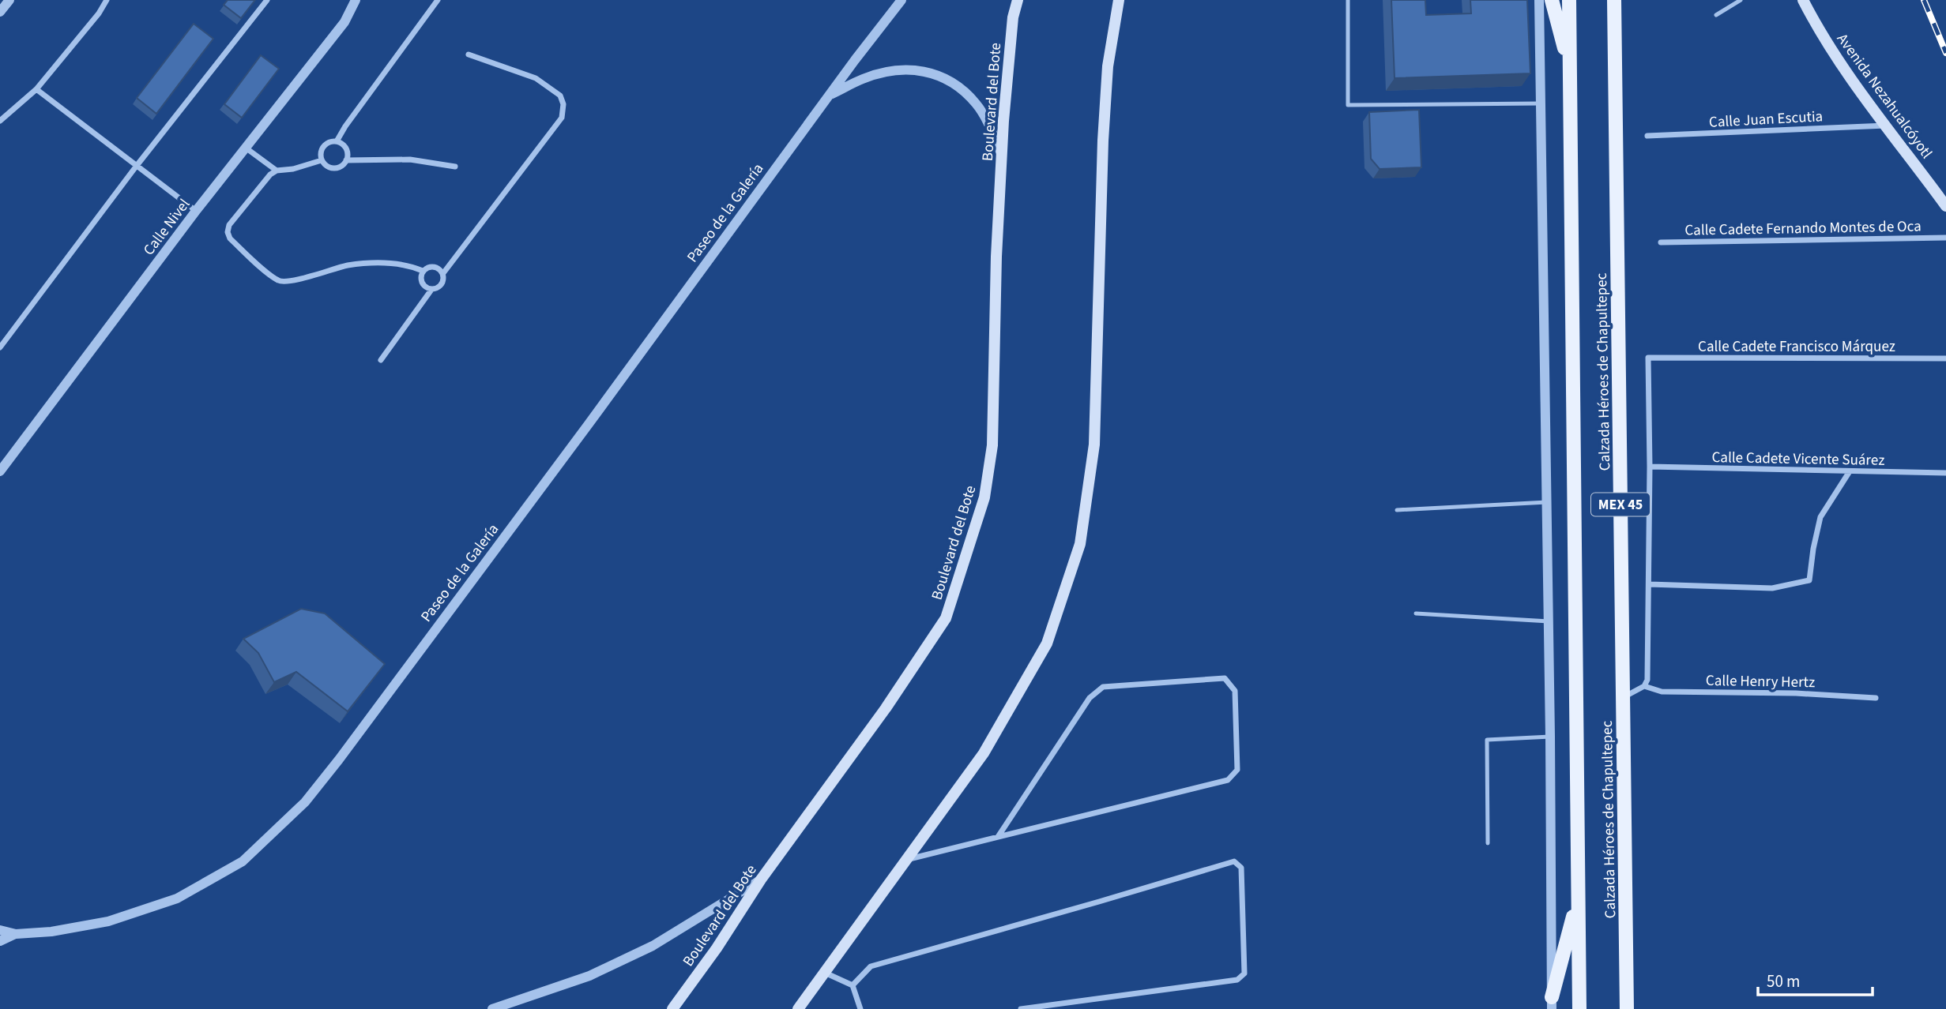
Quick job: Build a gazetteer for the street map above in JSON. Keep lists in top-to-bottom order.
{
  "streets": {
    "main road": [
      "Avenida Nezahualcóyotl",
      "Boulevard del Bote",
      "Calzada Héroes de Chapultepec",
      "MEX 45"
    ],
    "street": [
      "Calle Juan Escutia",
      "Paseo de la Galería",
      "Calle Nivel",
      "Calle Cadete Fernando Montes de Oca",
      "Calle Cadete Francisco Márquez",
      "Calle Cadete Vicente Suárez",
      "Calle Henry Hertz"
    ]
  },
  "crossings": [
    ["Avenida Nezahualcóyotl", "Calle Juan Escutia"],
    ["Calle Cadete Francisco Márquez", "Calle Cadete Vicente Suárez"]
  ],
  "scale_bar": "50 m"
}
